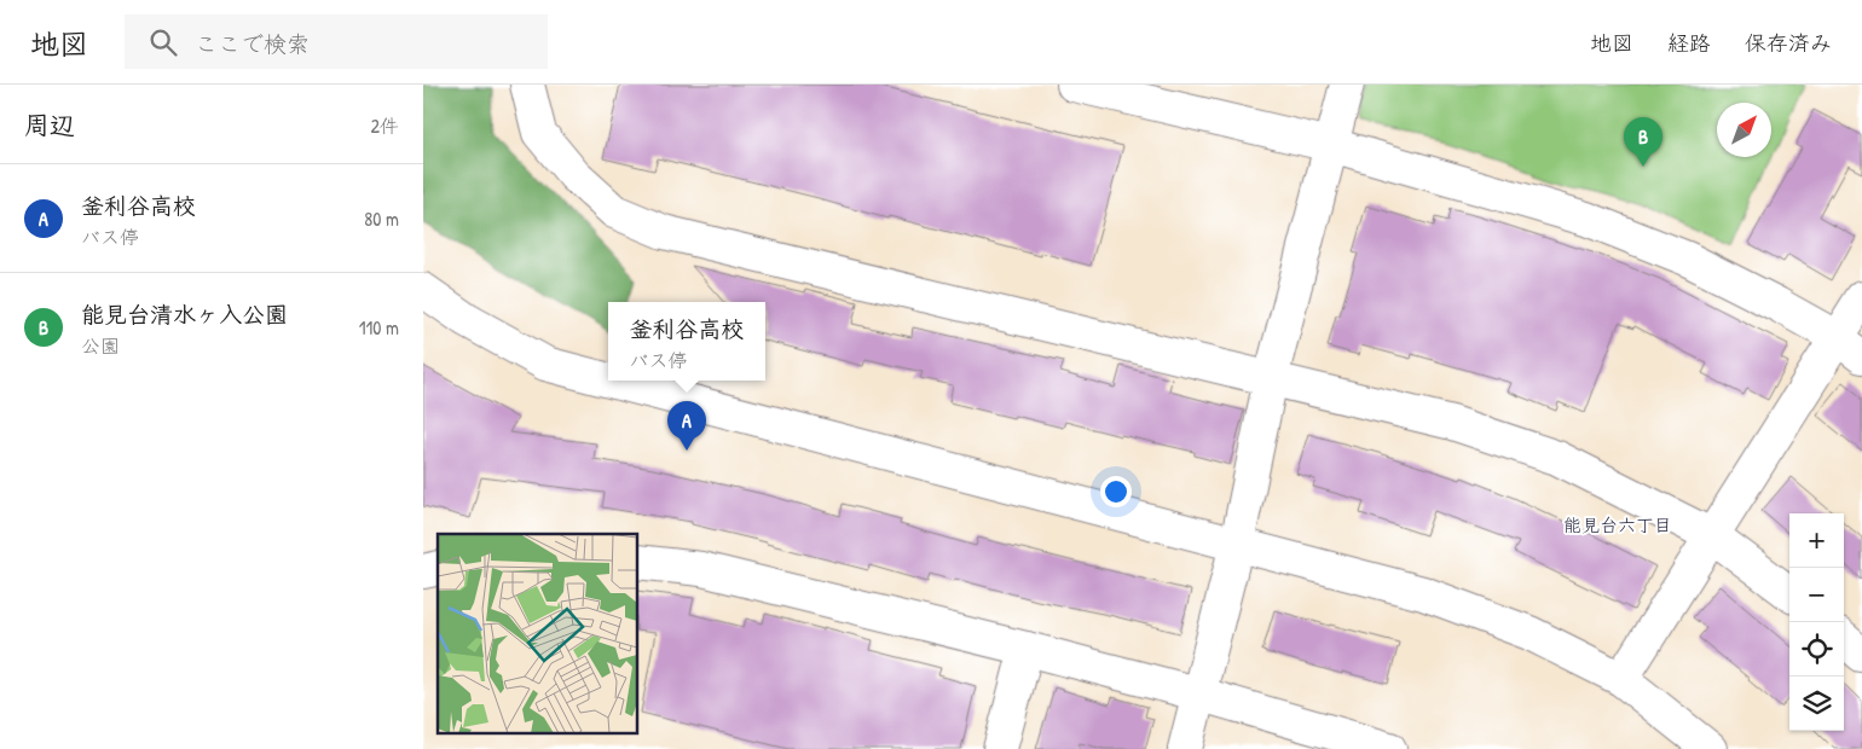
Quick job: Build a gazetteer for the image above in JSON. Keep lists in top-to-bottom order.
{
  "districts": ["能見台六丁目"],
  "north": "top right",
  "page": {
    "header": "地図",
    "search": "ここで検索",
    "nav": ["地図", "経路", "保存済み"],
    "heading": ["周辺", "2件"],
    "pins": ["B", "A"],
    "list": [
      {
        "mark": "A",
        "name": "釜利谷高校",
        "note": "バス停",
        "value": "80 m"
      },
      {
        "mark": "B",
        "name": "能見台清水ヶ入公園",
        "note": "公園",
        "value": "110 m"
      }
    ],
    "popup": ["釜利谷高校", "バス停"],
    "map_buttons": ["+", "−"]
  }
}
